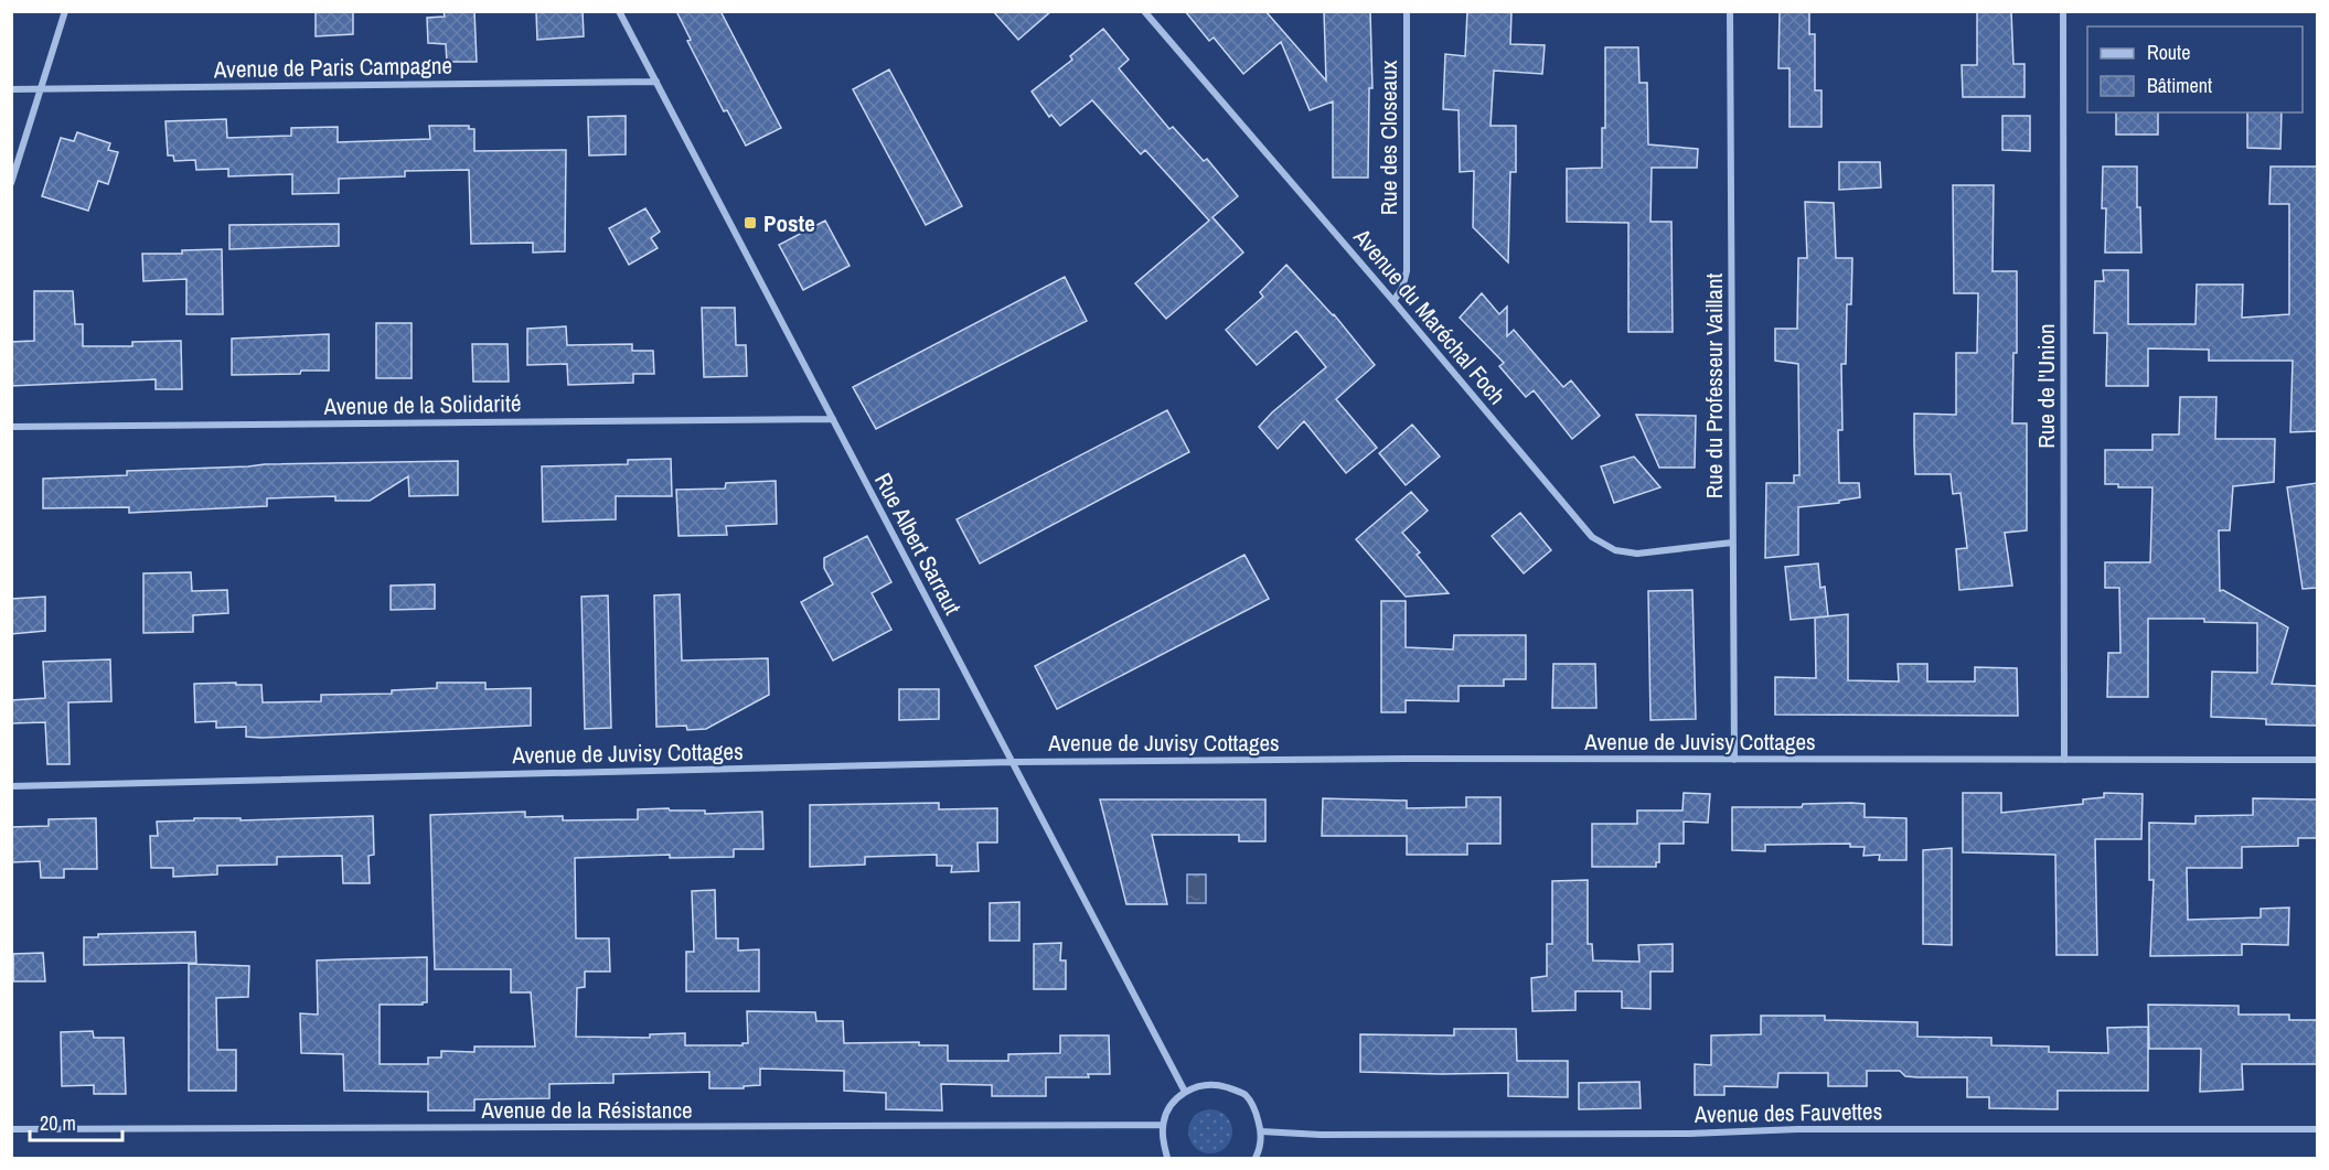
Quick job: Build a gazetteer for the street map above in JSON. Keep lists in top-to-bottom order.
{
  "streets": {
    "street": [
      "Avenue de Paris Campagne",
      "Rue des Closeaux",
      "Avenue du Maréchal Foch",
      "Rue du Professeur Vaillant",
      "Rue de l'Union",
      "Avenue de la Solidarité",
      "Rue Albert Sarraut",
      "Avenue de Juvisy Cottages",
      "Avenue de la Résistance",
      "Avenue des Fauvettes"
    ]
  },
  "crossings": [
    ["Avenue de Paris Campagne", "Rue Albert Sarraut"],
    ["Rue des Closeaux", "Avenue du Maréchal Foch"],
    ["Avenue du Maréchal Foch", "Rue du Professeur Vaillant"],
    ["Rue du Professeur Vaillant", "Avenue de Juvisy Cottages"],
    ["Rue de l'Union", "Avenue de Juvisy Cottages"],
    ["Avenue de la Solidarité", "Rue Albert Sarraut"],
    ["Rue Albert Sarraut", "Avenue de Juvisy Cottages"]
  ],
  "places": {
    "transit": ["Poste"]
  },
  "legend": ["Route", "Bâtiment"],
  "scale_bar": "20 m"
}
